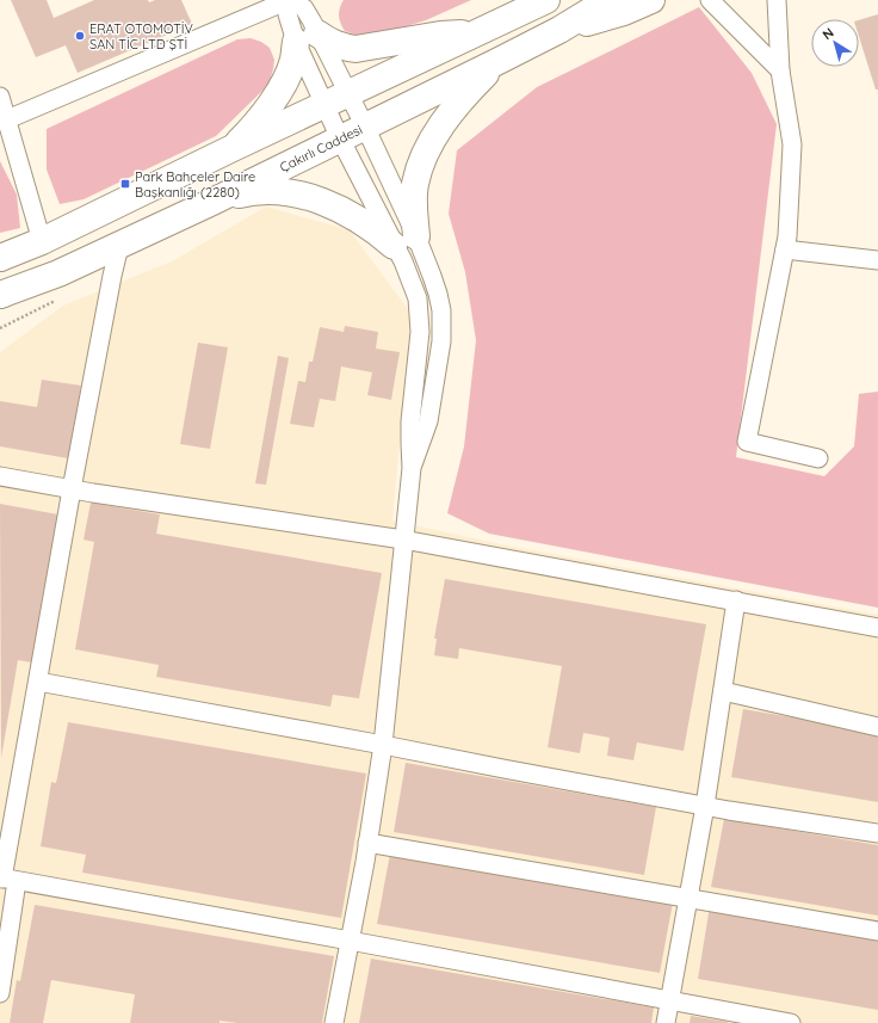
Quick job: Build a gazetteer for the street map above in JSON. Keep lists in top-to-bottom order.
{
  "streets": {
    "main road": ["Çakırlı Caddesi"]
  },
  "places": {
    "other": ["ERAT OTOMOTİV SAN TİC LTD ŞTİ"],
    "transit": ["Park Bahçeler Dai̇re Başkanlığı (2280)"]
  },
  "north": "top left"
}
